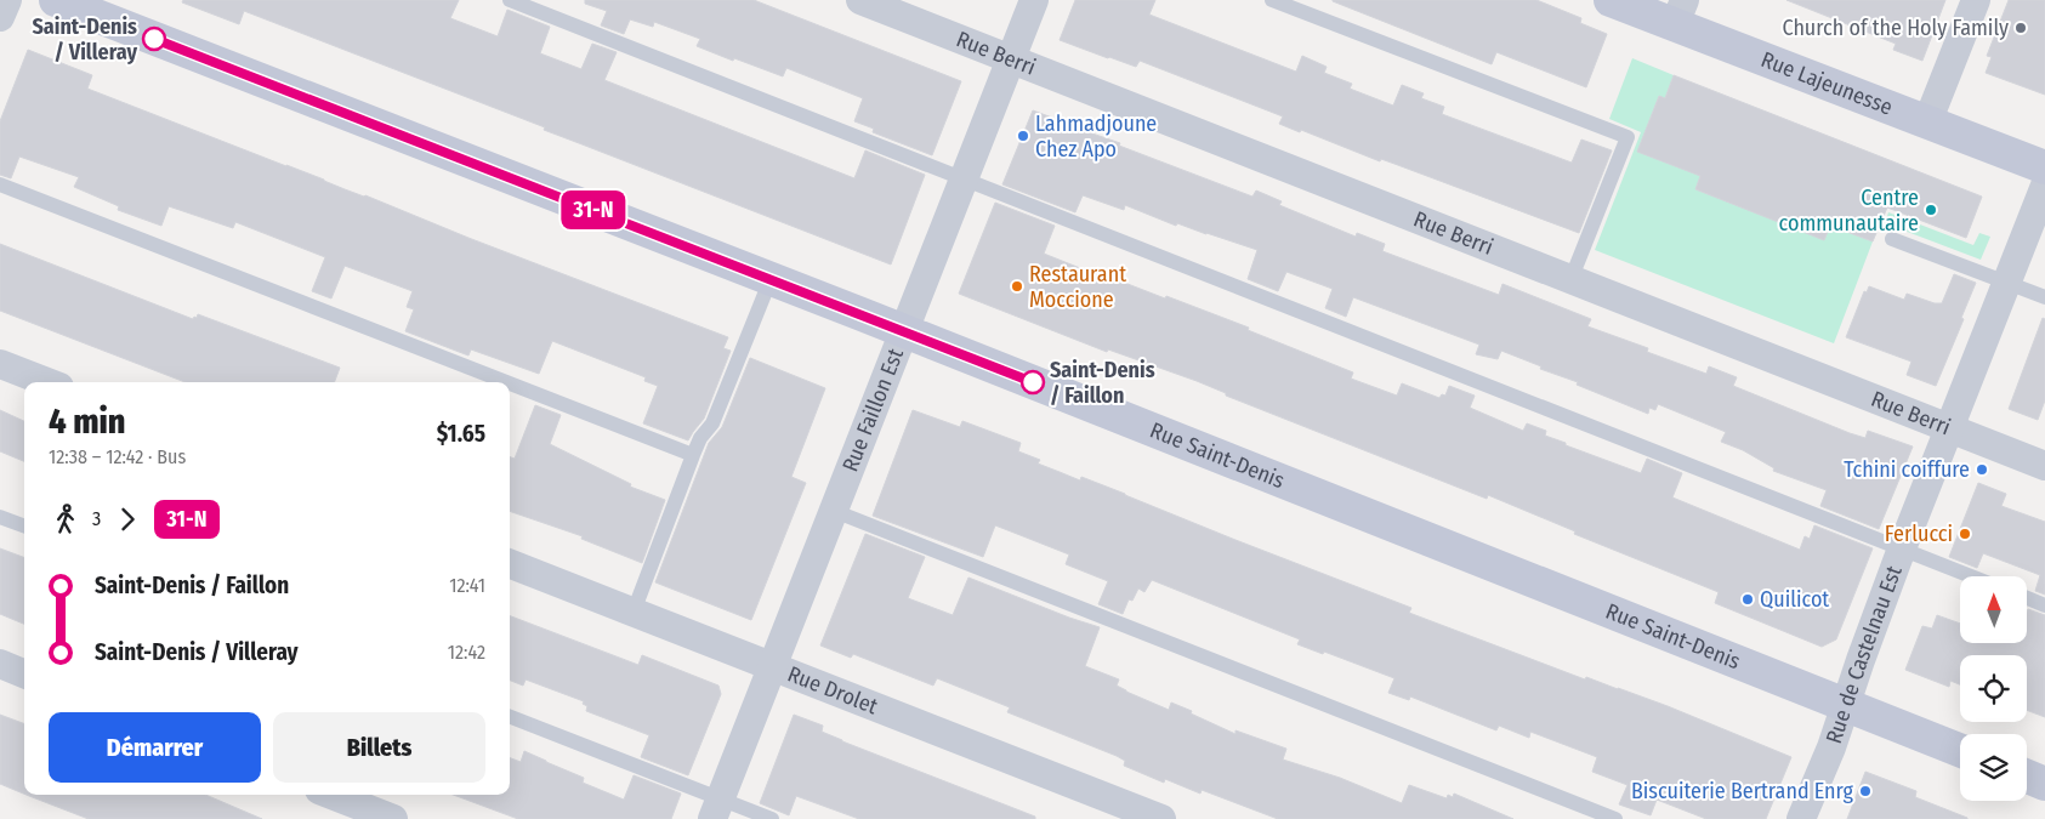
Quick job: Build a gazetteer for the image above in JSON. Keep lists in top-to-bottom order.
{
  "streets": {
    "main road": ["Rue Lajeunesse", "Rue Saint-Denis"],
    "street": [
      "Rue Berri",
      "Rue Faillon Est",
      "Rue de Castelnau Est",
      "Rue Drolet"
    ]
  },
  "crossings": [
    ["Rue Berri", "Rue Faillon Est"],
    ["Rue Berri", "Rue de Castelnau Est"],
    ["Rue Faillon Est", "Rue Saint-Denis"],
    ["Rue Faillon Est", "Rue Drolet"],
    ["Rue Saint-Denis", "Rue de Castelnau Est"]
  ],
  "places": [
    "Church of the Holy Family",
    "Saint-Denis / Villeray",
    "Lahmadjoune Chez Apo",
    "Centre communautaire",
    "Restaurant Moccione",
    "Saint-Denis / Faillon",
    "Tchini coiffure",
    "Ferlucci",
    "Quilicot",
    "Biscuiterie Bertrand Enrg"
  ],
  "lines": ["bus line 31-N"],
  "north": "top",
  "page": {
    "on_map": "31-N",
    "heading": ["4 min", "12:38 – 12:42 · Bus", "$1.65"],
    "legs": ["3", "31-N"],
    "list": [
      {
        "name": "Saint-Denis / Faillon",
        "value": "12:41"
      },
      {
        "name": "Saint-Denis / Villeray",
        "value": "12:42"
      }
    ],
    "buttons": ["Démarrer", "Billets"]
  }
}
